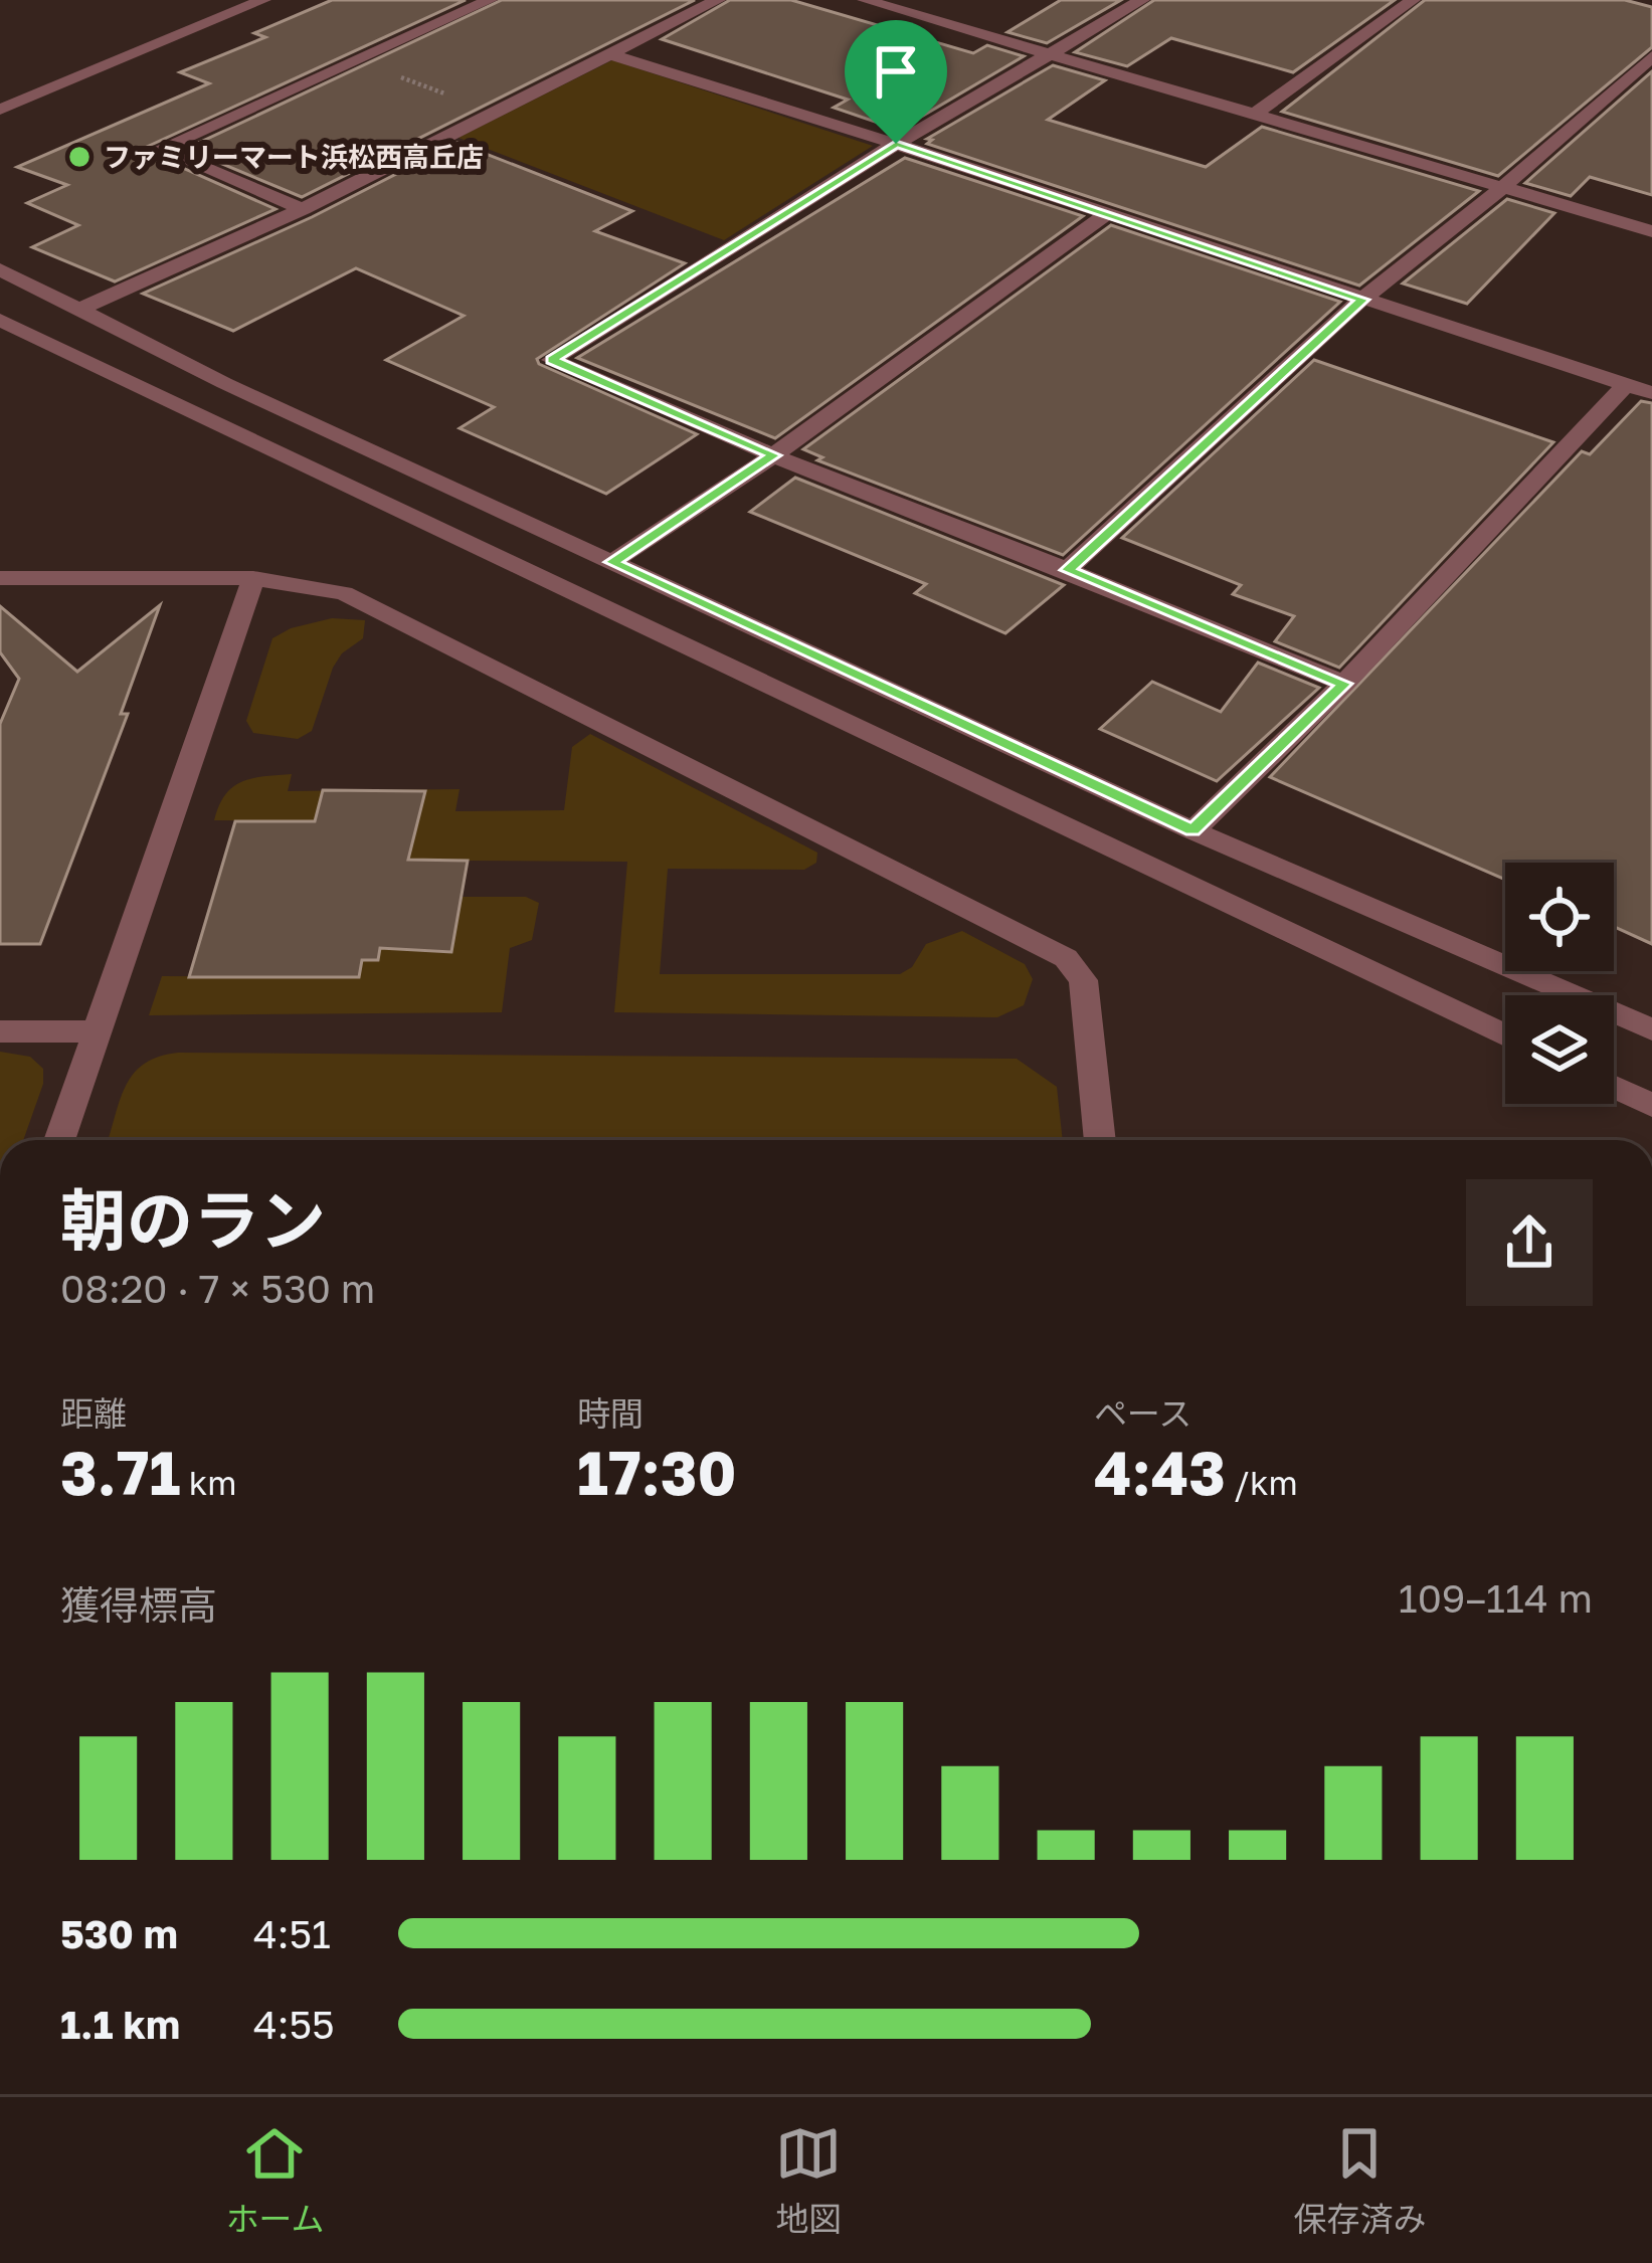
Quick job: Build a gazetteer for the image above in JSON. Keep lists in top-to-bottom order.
{
  "places": ["ファミリーマート浜松西高丘店"],
  "page": {
    "heading": ["朝のラン", "08:20 · 7 × 530 m"],
    "stats": [
      ["距離", "3.71 km"],
      ["時間", "17:30"],
      ["ペース", "4:43 /km"]
    ],
    "chart": ["獲得標高", "109–114 m"],
    "list": [
      {
        "name": "530 m",
        "note": "4:51"
      },
      {
        "name": "1.1 km",
        "note": "4:55"
      }
    ],
    "tabs": ["ホーム", "地図", "保存済み"]
  }
}
